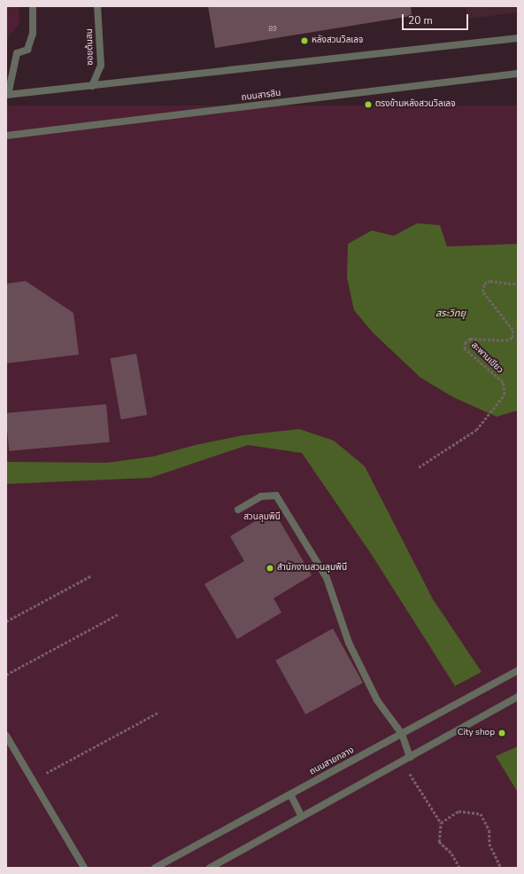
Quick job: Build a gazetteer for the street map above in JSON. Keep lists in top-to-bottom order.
{
  "streets": {
    "street": ["ซอยต้นสน", "ถนนสารสิน", "ถนนสายกลาง"],
    "path": ["สะพานเขียว"]
  },
  "water": ["สระวิทยุ"],
  "parks": ["สวนลุมพินี"],
  "places": [
    "หลังสวนวิลเลจ",
    "ตรงข้ามหลังสวนวิลเลจ",
    "สำนักงานสวนลุมพินี",
    "City shop"
  ],
  "house_numbers": ["89"],
  "scale_bar": "20 m"
}
